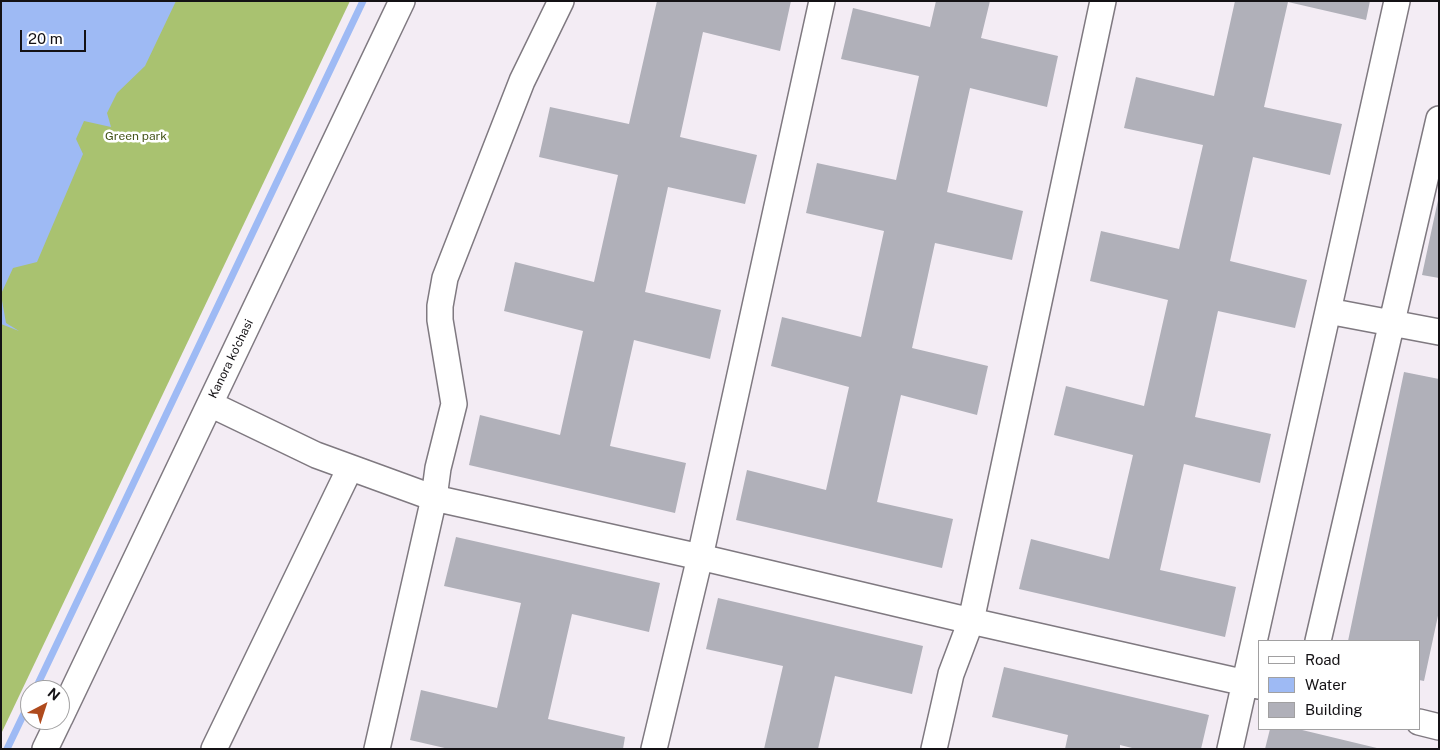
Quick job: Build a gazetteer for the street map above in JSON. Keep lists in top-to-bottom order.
{
  "streets": {
    "street": ["Kanora ko'chasi"]
  },
  "parks": ["Green park"],
  "legend": ["Road", "Water", "Building"],
  "scale_bar": "20 m",
  "north": "top right"
}
